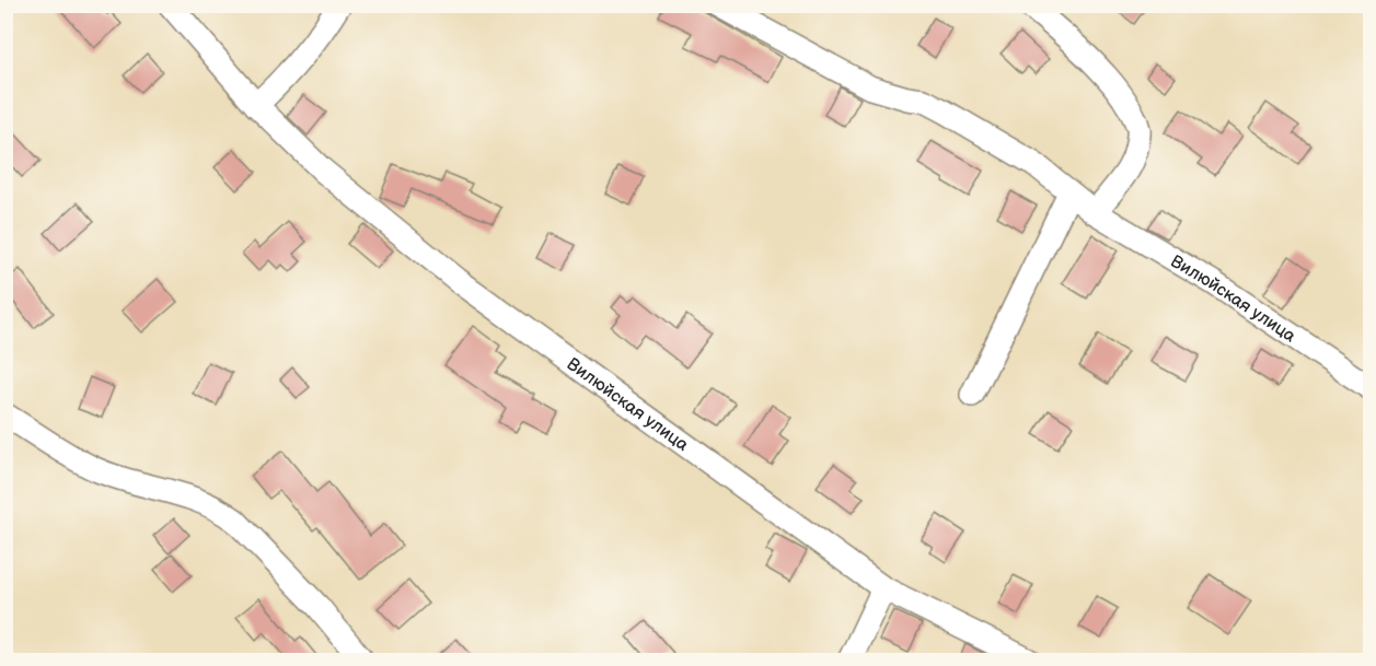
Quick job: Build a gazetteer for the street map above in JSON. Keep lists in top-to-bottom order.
{
  "streets": {
    "street": ["Вилюйская улица"]
  }
}
